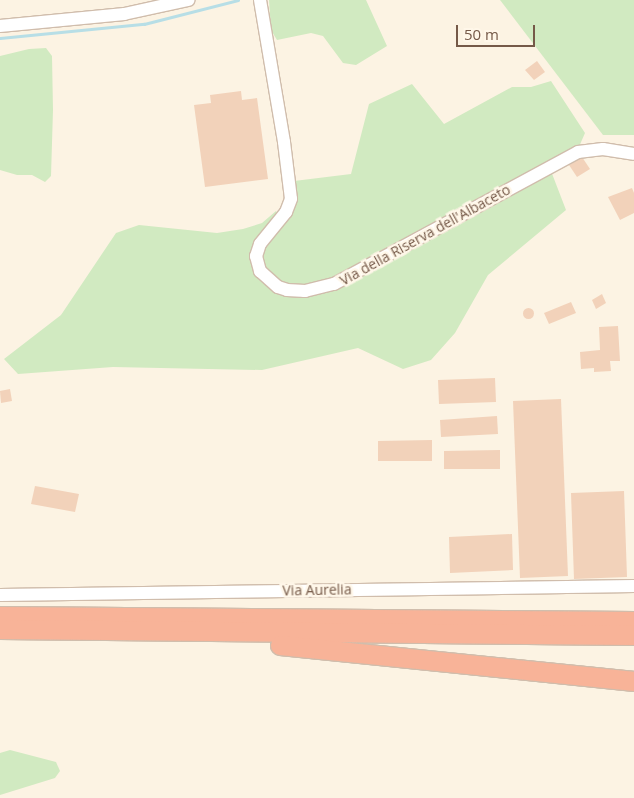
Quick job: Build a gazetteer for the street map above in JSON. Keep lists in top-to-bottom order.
{
  "streets": {
    "highway": ["Via Aurelia"],
    "street": ["Via della Riserva dell'Albaceto"]
  },
  "scale_bar": "50 m"
}
